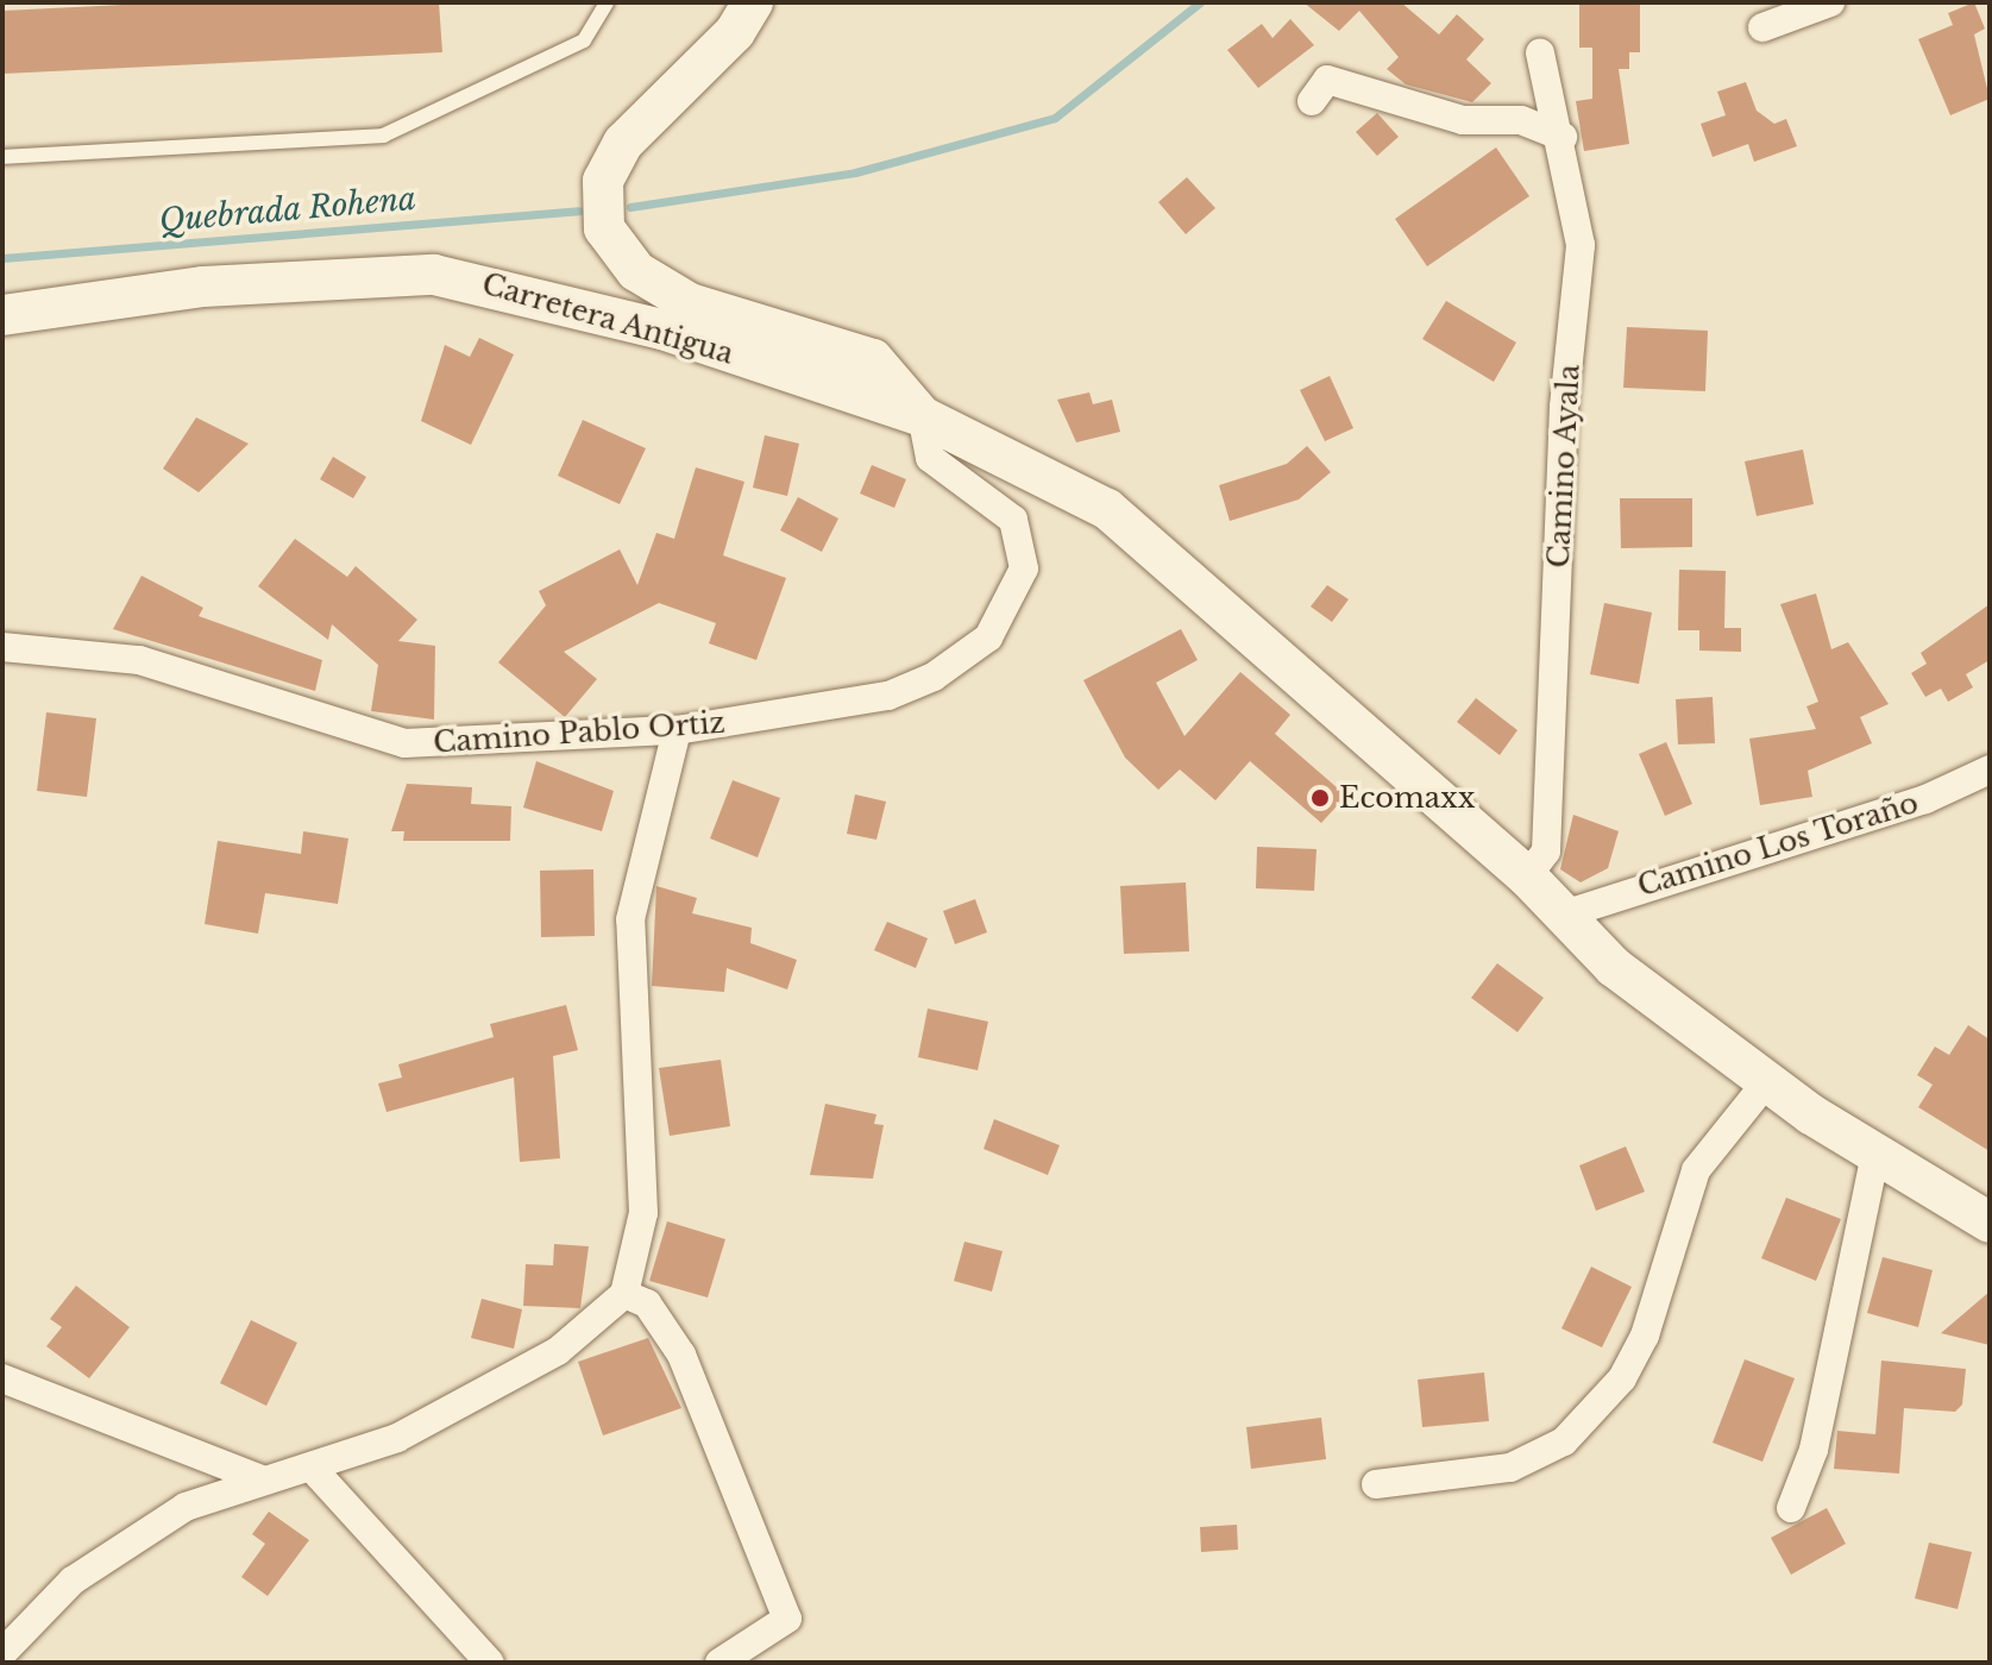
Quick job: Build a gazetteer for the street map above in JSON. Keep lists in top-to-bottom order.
{
  "streets": {
    "street": [
      "Carretera Antigua",
      "Camino Ayala",
      "Camino Pablo Ortiz",
      "Camino Los Toraño"
    ]
  },
  "crossings": [
    ["Carretera Antigua", "Camino Pablo Ortiz"]
  ],
  "water": ["Quebrada Rohena"],
  "places": ["Ecomaxx"]
}
